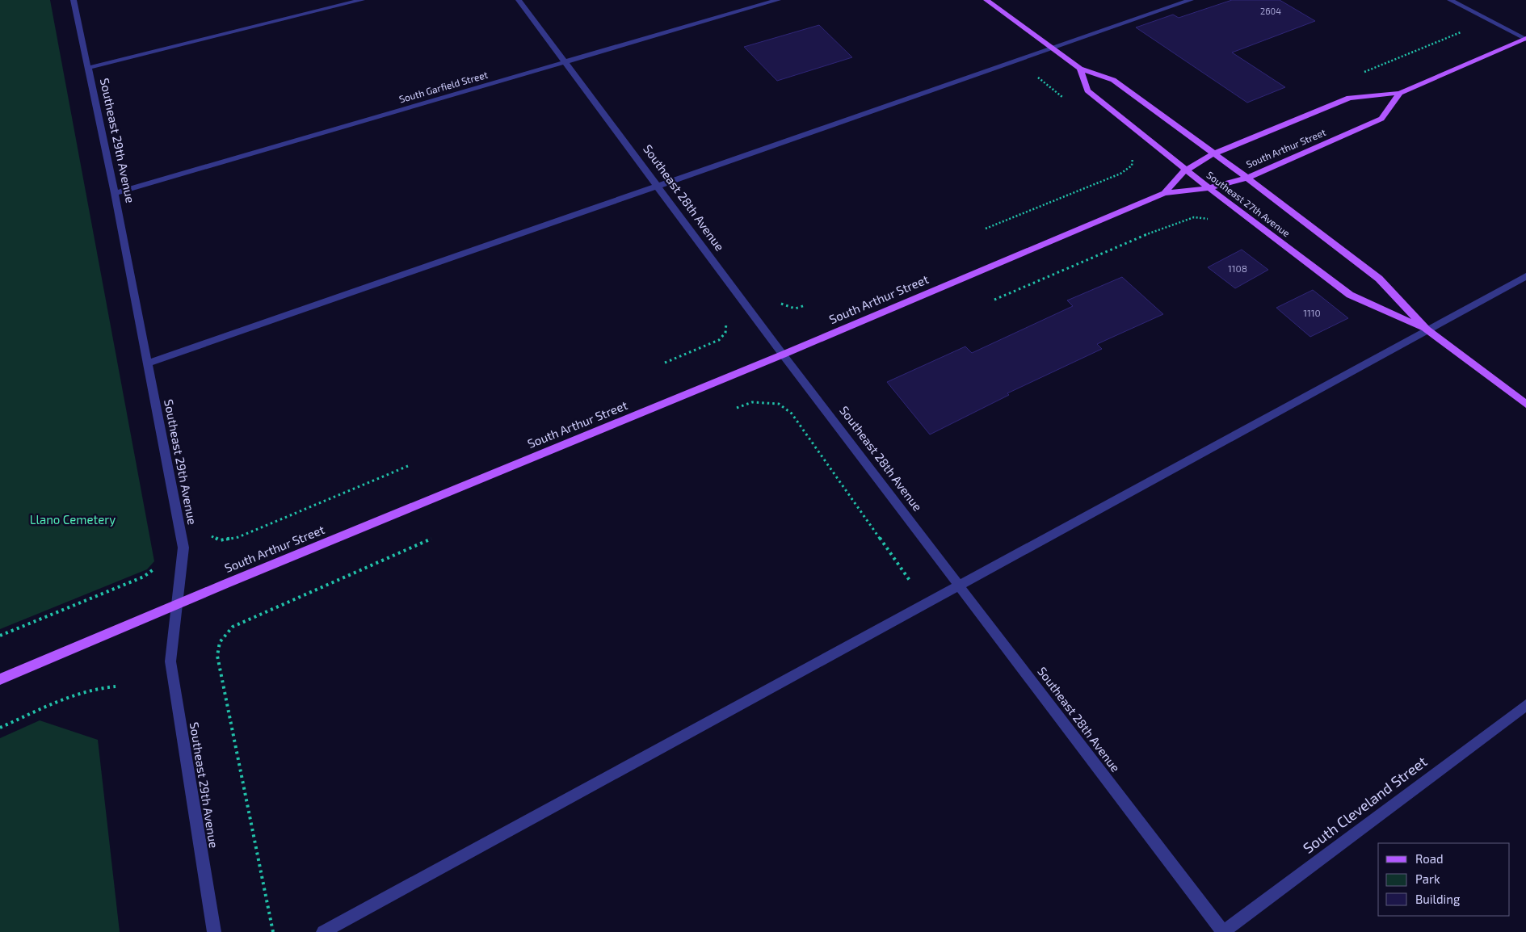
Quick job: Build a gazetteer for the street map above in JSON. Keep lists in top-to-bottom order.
{
  "streets": {
    "main road": ["South Arthur Street", "Southeast 27th Avenue"],
    "street": [
      "South Garfield Street",
      "Southeast 29th Avenue",
      "Southeast 28th Avenue",
      "South Cleveland Street"
    ]
  },
  "crossings": [
    ["South Garfield Street", "Southeast 29th Avenue"],
    ["South Garfield Street", "Southeast 28th Avenue"],
    ["Southeast 29th Avenue", "South Arthur Street"],
    ["South Arthur Street", "Southeast 28th Avenue"],
    ["South Arthur Street", "Southeast 27th Avenue"],
    ["Southeast 28th Avenue", "South Cleveland Street"]
  ],
  "parks": ["Llano Cemetery"],
  "house_numbers": ["2604", "1108", "1110"],
  "legend": ["Road", "Park", "Building"]
}
